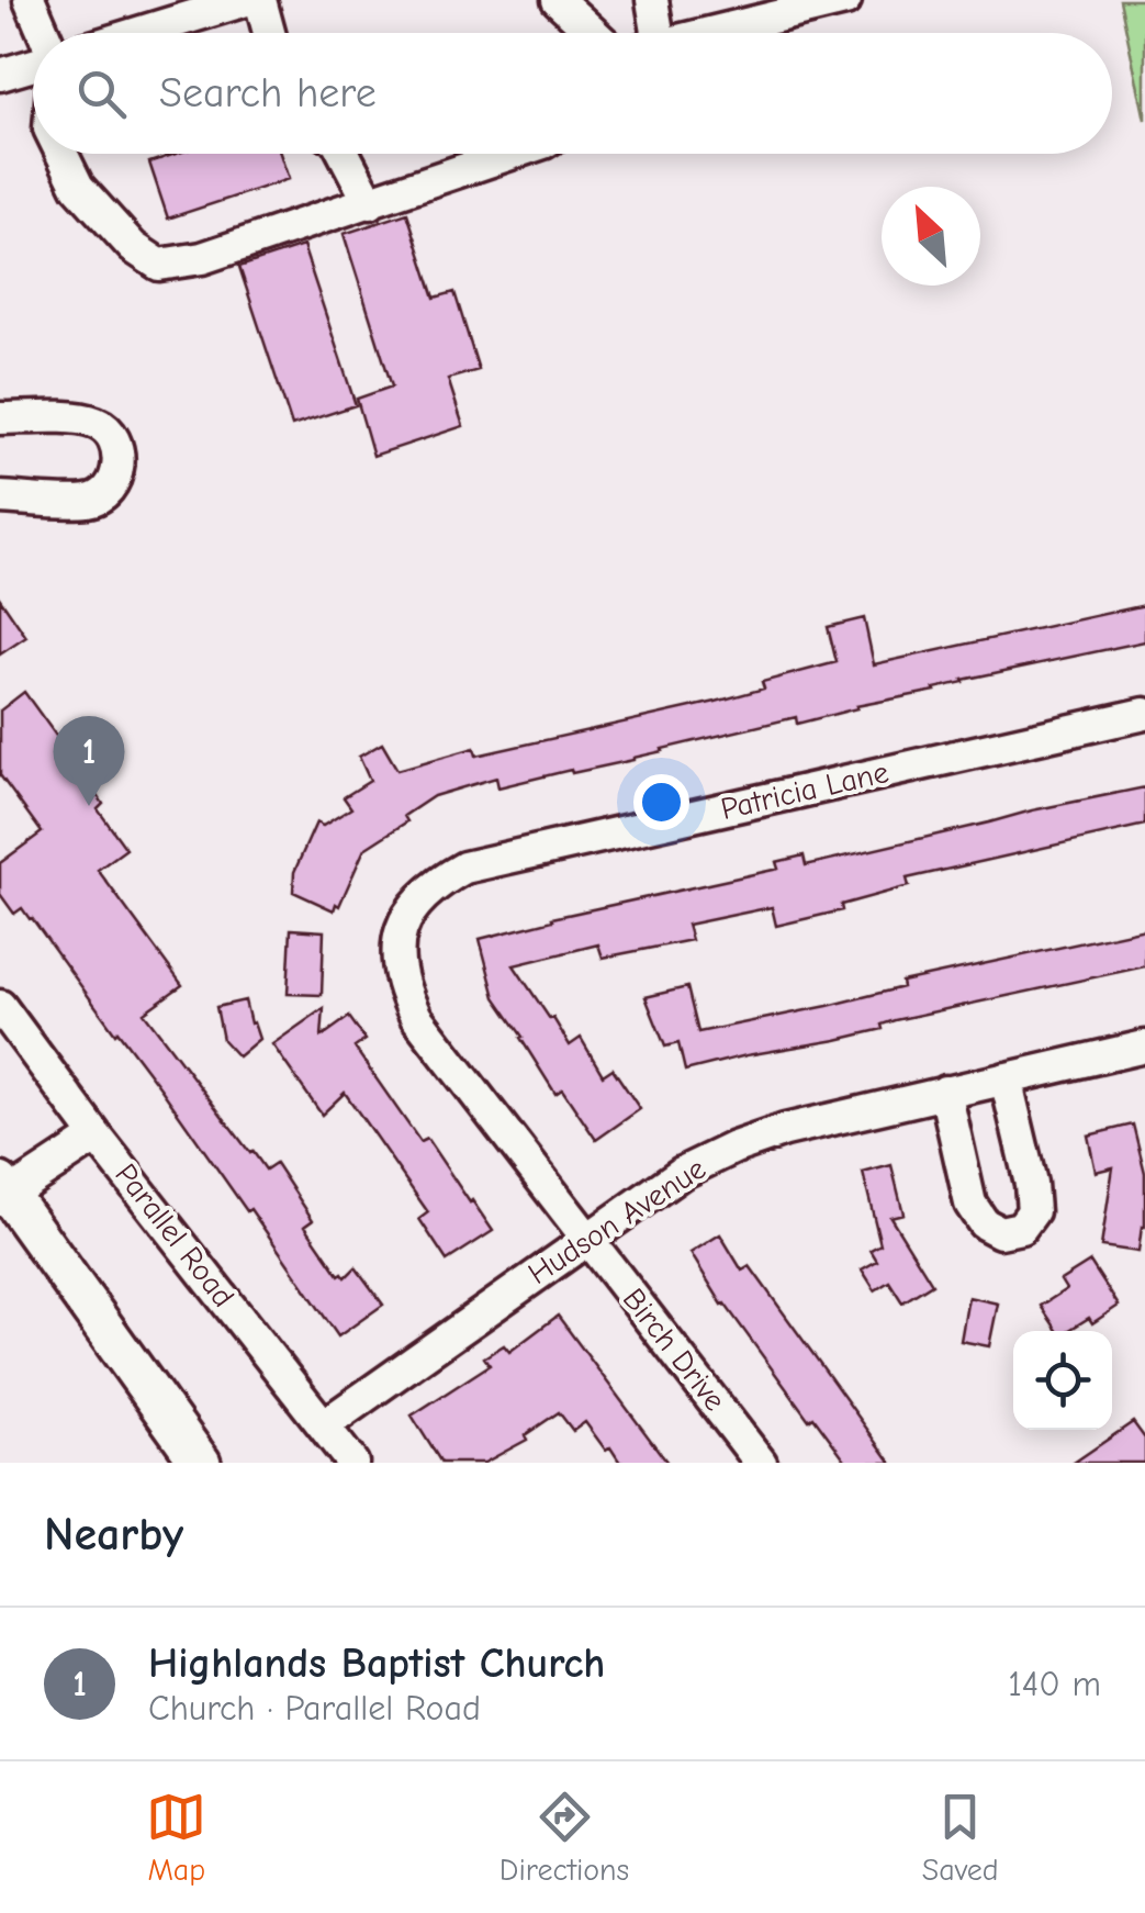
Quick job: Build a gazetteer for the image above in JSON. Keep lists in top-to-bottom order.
{
  "streets": {
    "street": [
      "Patricia Lane",
      "Hudson Avenue",
      "Parallel Road",
      "Birch Drive"
    ]
  },
  "crossings": [
    ["Patricia Lane", "Hudson Avenue"],
    ["Patricia Lane", "Birch Drive"],
    ["Hudson Avenue", "Parallel Road"],
    ["Hudson Avenue", "Birch Drive"]
  ],
  "north": "top left",
  "page": {
    "search": "Search here",
    "pins": "1",
    "heading": "Nearby",
    "list": [
      {
        "mark": "1",
        "name": "Highlands Baptist Church",
        "note": "Church · Parallel Road",
        "value": "140 m"
      }
    ],
    "nav": ["Map", "Directions", "Saved"]
  }
}
